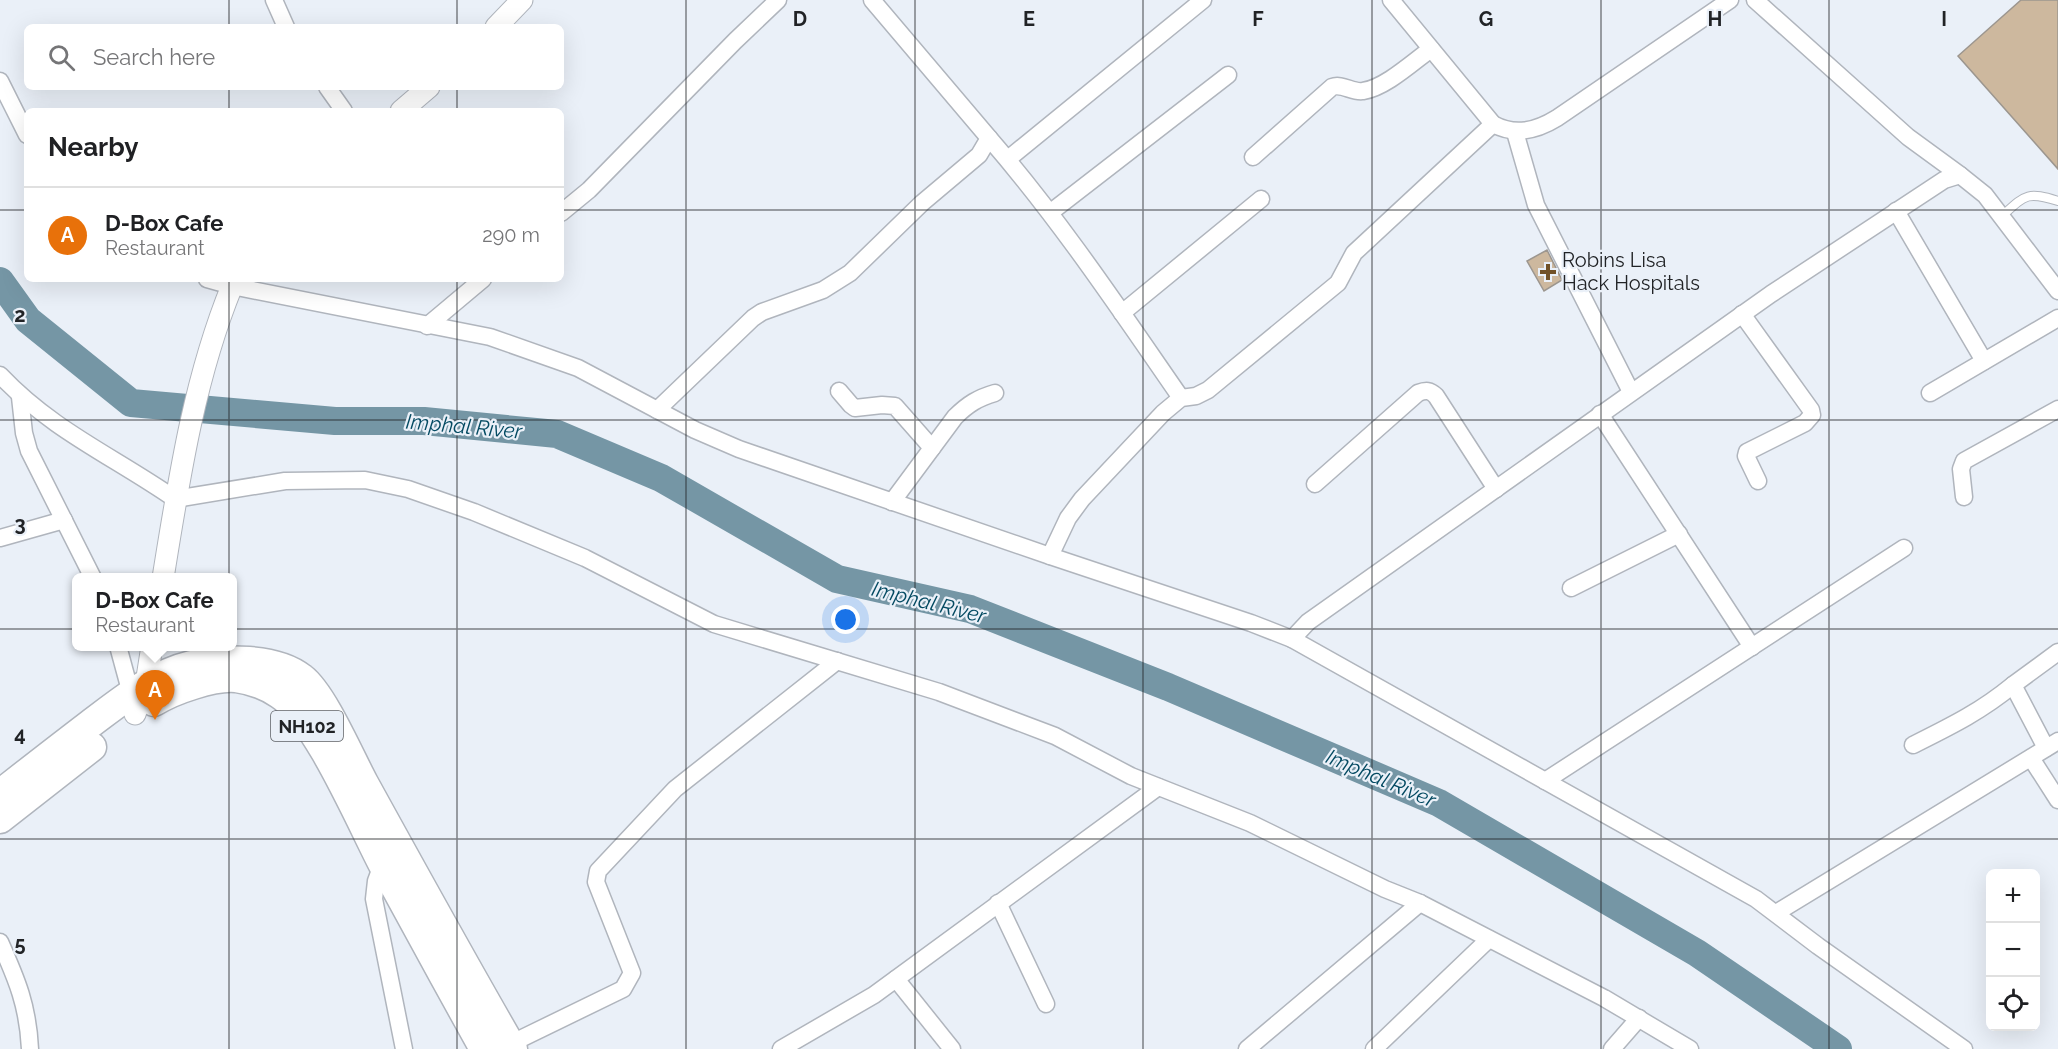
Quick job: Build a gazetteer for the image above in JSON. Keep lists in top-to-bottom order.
{
  "streets": {
    "highway": ["NH102"]
  },
  "water": ["Imphal River"],
  "places": {
    "health": ["Robins Lisa Hack Hospitals"]
  },
  "page": {
    "search": "Search here",
    "heading": "Nearby",
    "list": [
      {
        "mark": "A",
        "name": "D-Box Cafe",
        "note": "Restaurant",
        "value": "290 m"
      }
    ],
    "popup": ["D-Box Cafe", "Restaurant"],
    "pins": "A",
    "map_buttons": ["+", "−"]
  },
  "grid": {
    "columns": [
      "D",
      "E",
      "F",
      "G",
      "H",
      "I"
    ],
    "rows": [
      "2",
      "3",
      "4",
      "5"
    ]
  }
}
